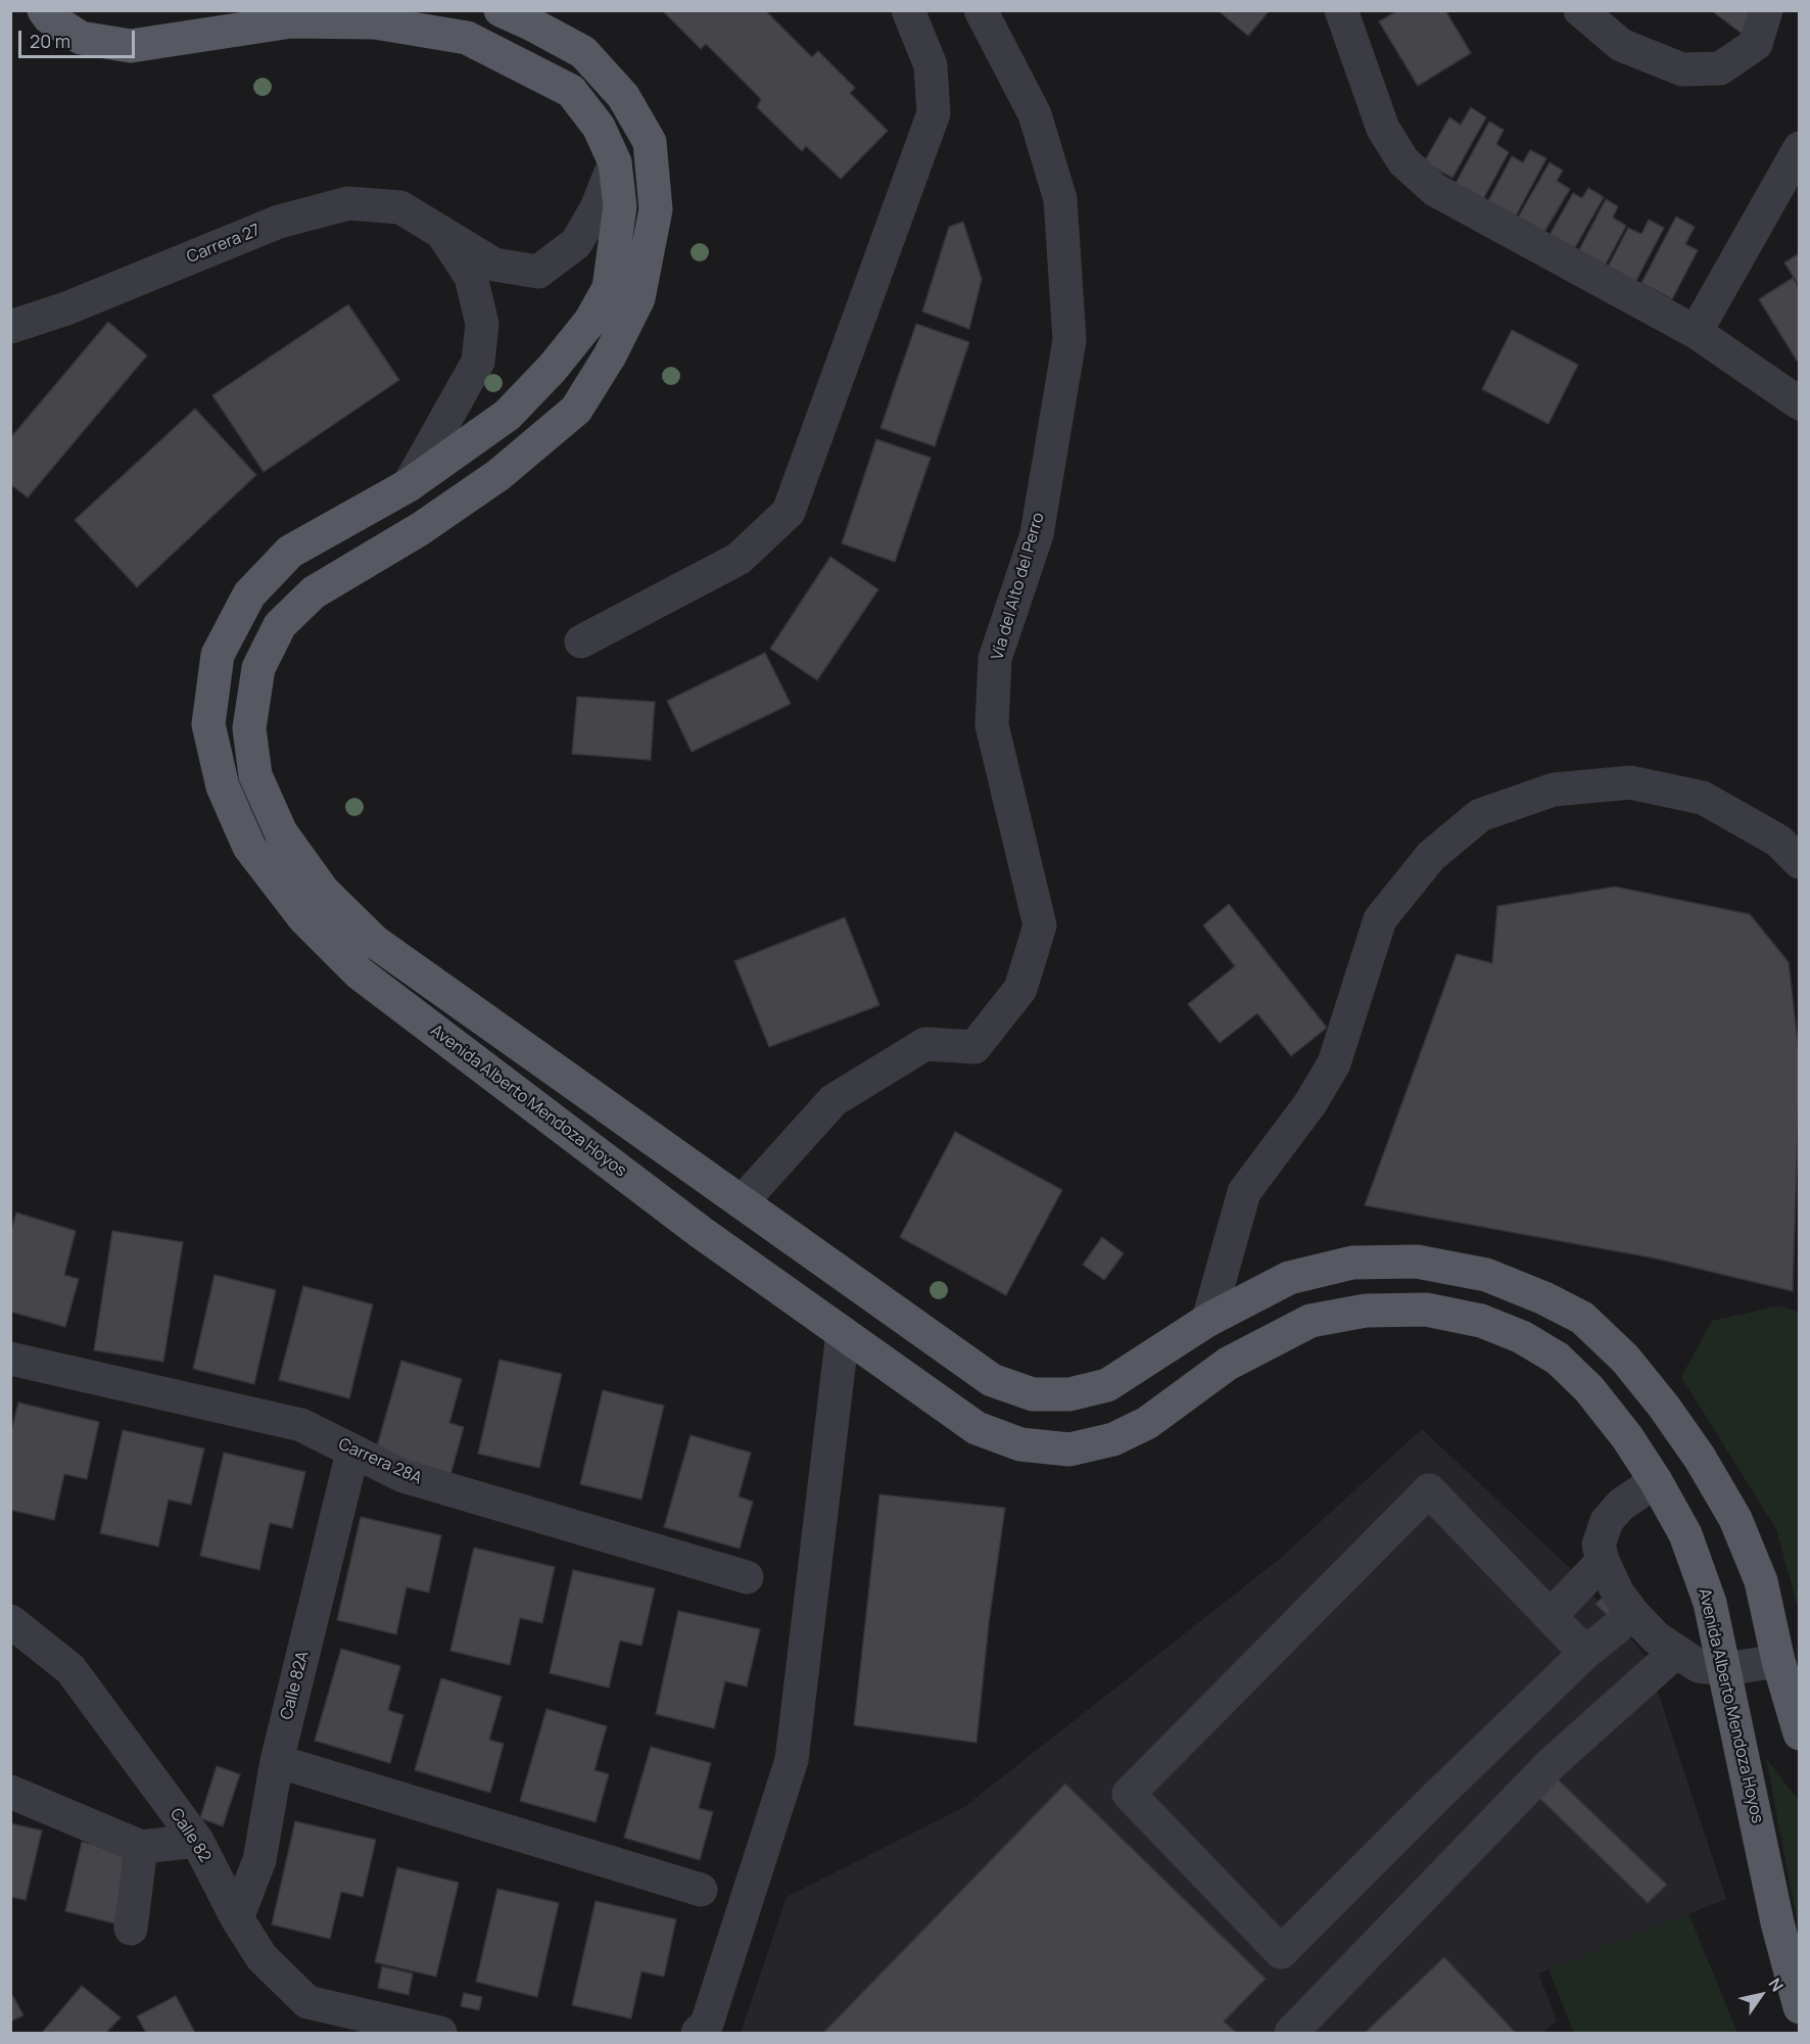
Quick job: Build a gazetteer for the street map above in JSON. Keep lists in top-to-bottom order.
{
  "streets": {
    "main road": ["Avenida Alberto Mendoza Hoyos"],
    "street": [
      "Carrera 27",
      "Vía del Alto del Perro",
      "Carrera 28A",
      "Calle 82A",
      "Calle 82"
    ]
  },
  "crossings": [
    ["Carrera 27", "Avenida Alberto Mendoza Hoyos"],
    ["Carrera 28A", "Calle 82A"],
    ["Calle 82A", "Calle 82"]
  ],
  "scale_bar": "20 m",
  "north": "top right"
}
